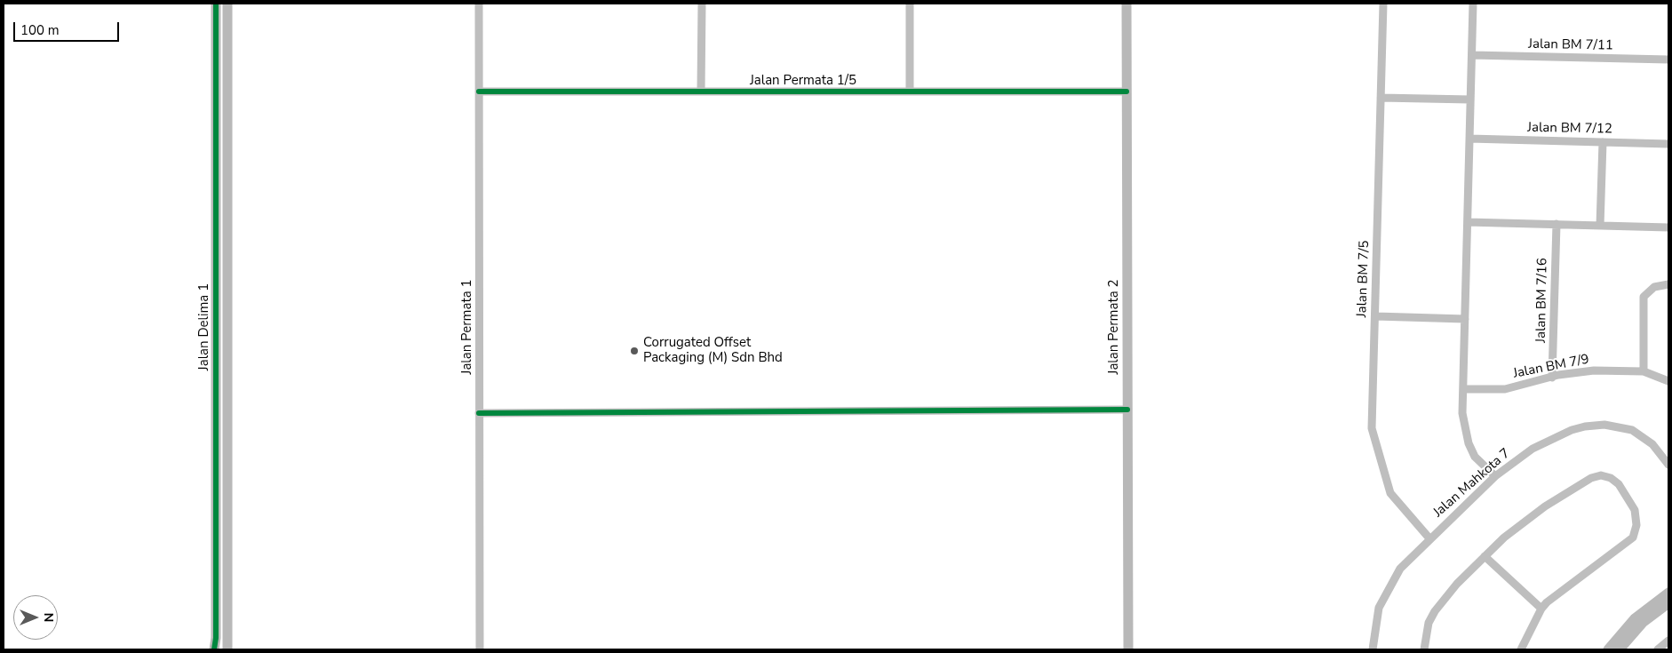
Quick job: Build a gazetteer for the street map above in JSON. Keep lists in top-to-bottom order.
{
  "streets": {
    "street": [
      "Jalan BM 7/11",
      "Jalan Permata 1/5",
      "Jalan BM 7/12",
      "Jalan BM 7/5",
      "Jalan BM 7/16",
      "Jalan Delima 1",
      "Jalan Permata 1",
      "Jalan Permata 2",
      "Jalan BM 7/9",
      "Jalan Mahkota 7"
    ]
  },
  "crossings": [
    ["Jalan Permata 1/5", "Jalan Permata 1"],
    ["Jalan Permata 1/5", "Jalan Permata 2"],
    ["Jalan BM 7/5", "Jalan Mahkota 7"],
    ["Jalan BM 7/16", "Jalan BM 7/9"]
  ],
  "places": ["Corrugated Offset Packaging (M) Sdn Bhd"],
  "scale_bar": "100 m",
  "north": "right"
}
